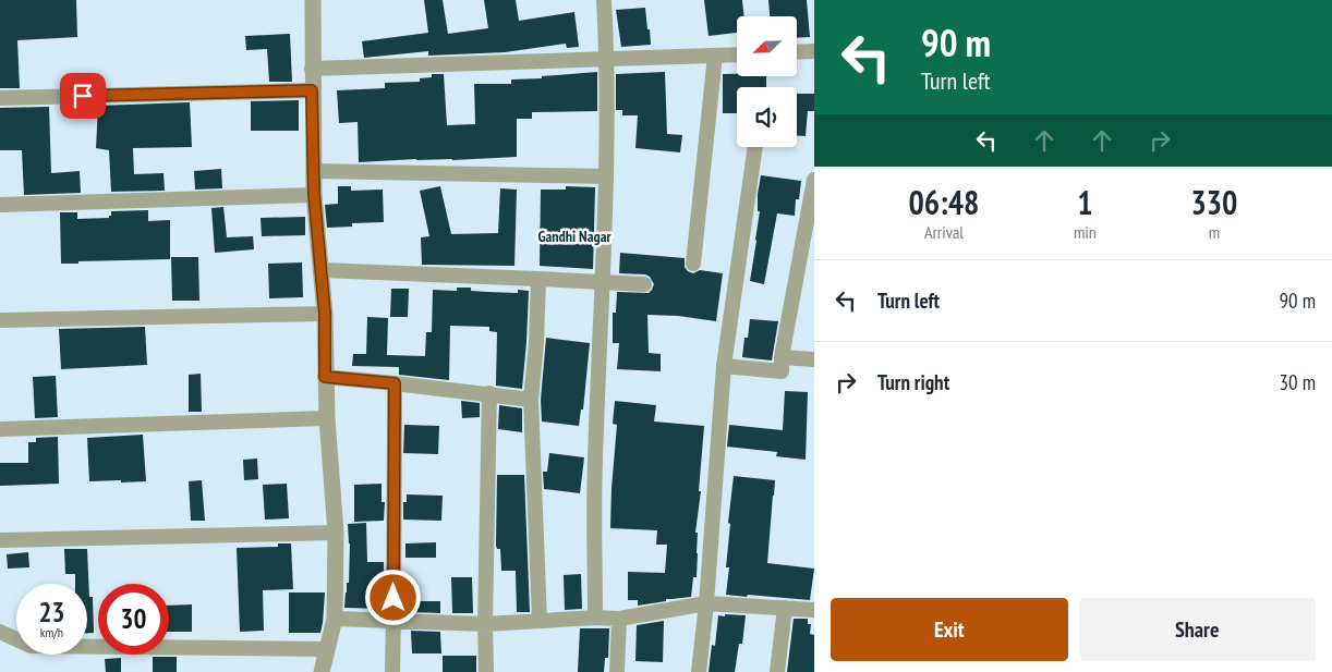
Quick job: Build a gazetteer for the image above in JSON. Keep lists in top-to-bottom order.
{
  "districts": ["Gandhi Nagar"],
  "north": "bottom left",
  "page": {
    "turn": ["90 m", "Turn left"],
    "eta": [
      "06:48",
      "Arrival",
      "1",
      "min",
      "330",
      "m"
    ],
    "list": [
      {
        "name": "Turn left",
        "value": "90 m"
      },
      {
        "name": "Turn right",
        "value": "30 m"
      }
    ],
    "speed": "23 km/h",
    "limit": "30",
    "buttons": ["Exit", "Share"]
  }
}
